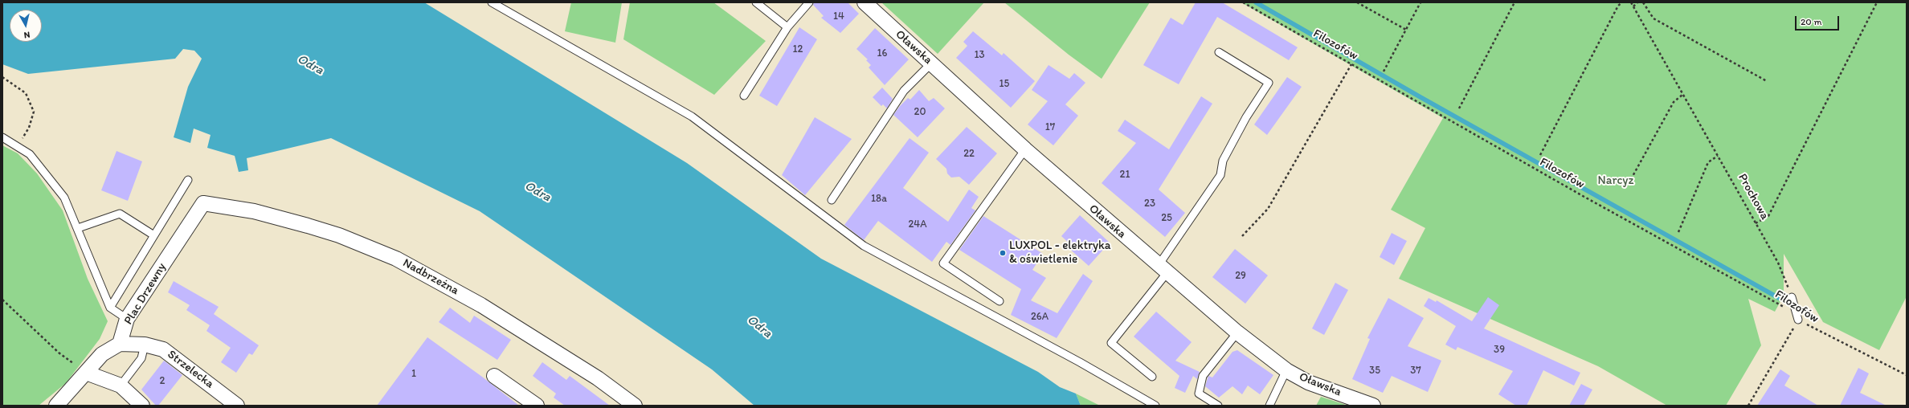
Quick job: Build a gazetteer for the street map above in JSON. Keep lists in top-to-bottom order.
{
  "streets": {
    "street": [
      "Oławska",
      "Nadbrzeżna",
      "Plac Drzewny",
      "Strzelecka"
    ],
    "path": ["Filozofów", "Prochowa"]
  },
  "crossings": [
    ["Nadbrzeżna", "Plac Drzewny"],
    ["Plac Drzewny", "Strzelecka"]
  ],
  "water": ["Odra"],
  "parks": ["Narcyz"],
  "places": ["LUXPOL - elektryka & oświetlenie"],
  "house_numbers": [
    "14",
    "12",
    "16",
    "13",
    "15",
    "20",
    "17",
    "22",
    "21",
    "18a",
    "23",
    "25",
    "24A",
    "29",
    "26A",
    "39",
    "35",
    "37",
    "1",
    "2"
  ],
  "scale_bar": "20 m",
  "north": "bottom"
}
